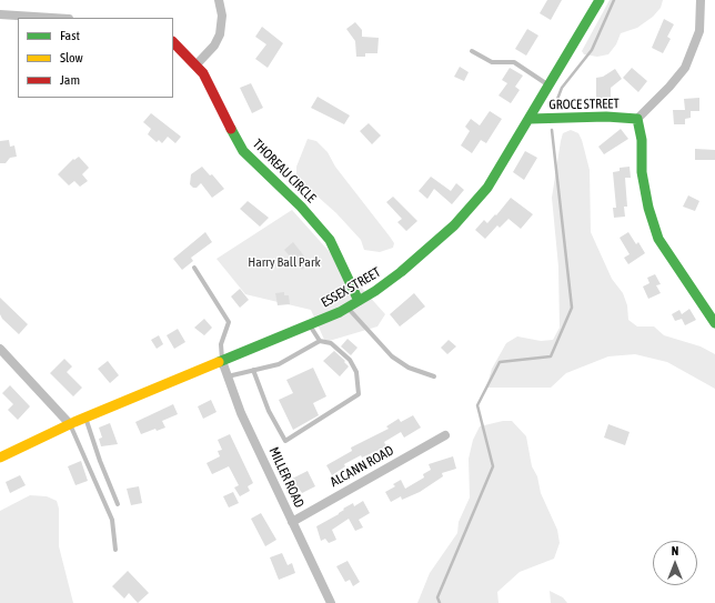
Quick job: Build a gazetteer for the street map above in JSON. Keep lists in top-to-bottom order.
{
  "streets": {
    "main road": ["GROCE STREET", "THOREAU CIRCLE", "ESSEX STREET"],
    "street": ["ALCANN ROAD", "MILLER ROAD"]
  },
  "crossings": [
    ["GROCE STREET", "ESSEX STREET"],
    ["THOREAU CIRCLE", "ESSEX STREET"],
    ["ESSEX STREET", "MILLER ROAD"],
    ["ALCANN ROAD", "MILLER ROAD"]
  ],
  "parks": ["Harry Ball Park"],
  "legend": ["Fast", "Slow", "Jam"],
  "north": "top"
}
